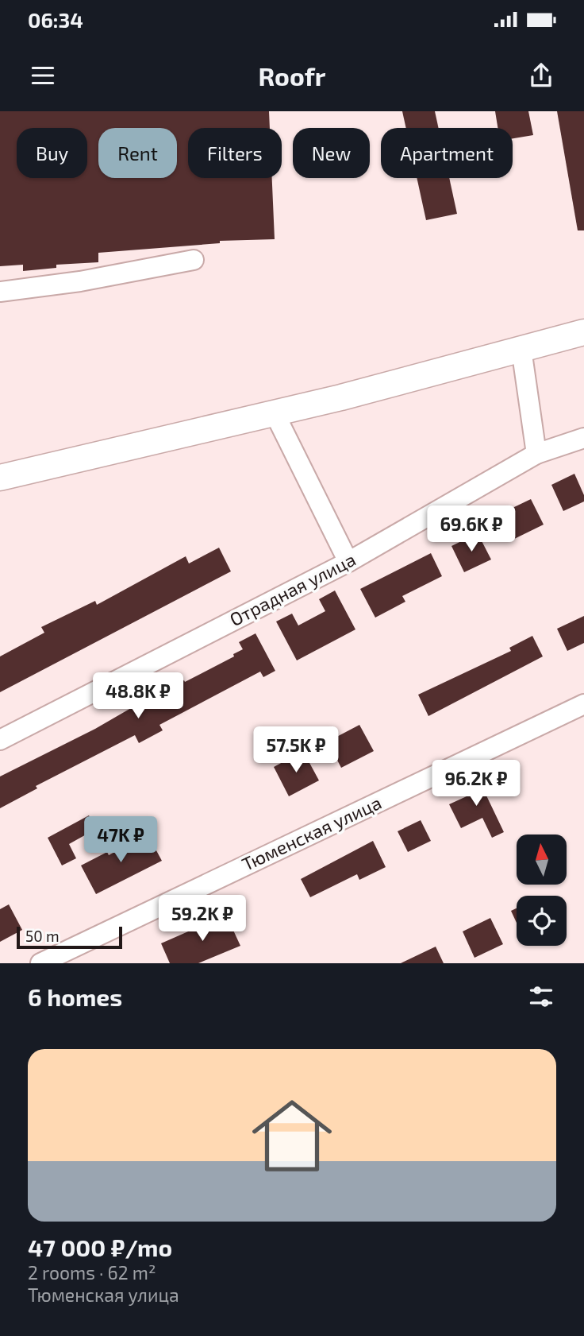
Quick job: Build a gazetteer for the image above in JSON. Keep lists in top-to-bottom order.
{
  "streets": {
    "street": ["Отрадная улица", "Тюменская улица"]
  },
  "scale_bar": "50 m",
  "north": "top",
  "page": {
    "status": "06:34",
    "header": "Roofr",
    "chip": [
      "Buy",
      "Rent",
      "Filters",
      "New",
      "Apartment"
    ],
    "price": [
      "69.6K ₽",
      "48.8K ₽",
      "57.5K ₽",
      "96.2K ₽",
      "47K ₽",
      "59.2K ₽"
    ],
    "scale": "50 m",
    "heading": "6 homes",
    "list": [
      {
        "name": "47 000 ₽/mo",
        "note": "2 rooms · 62 m² · Тюменская улица"
      }
    ]
  }
}
